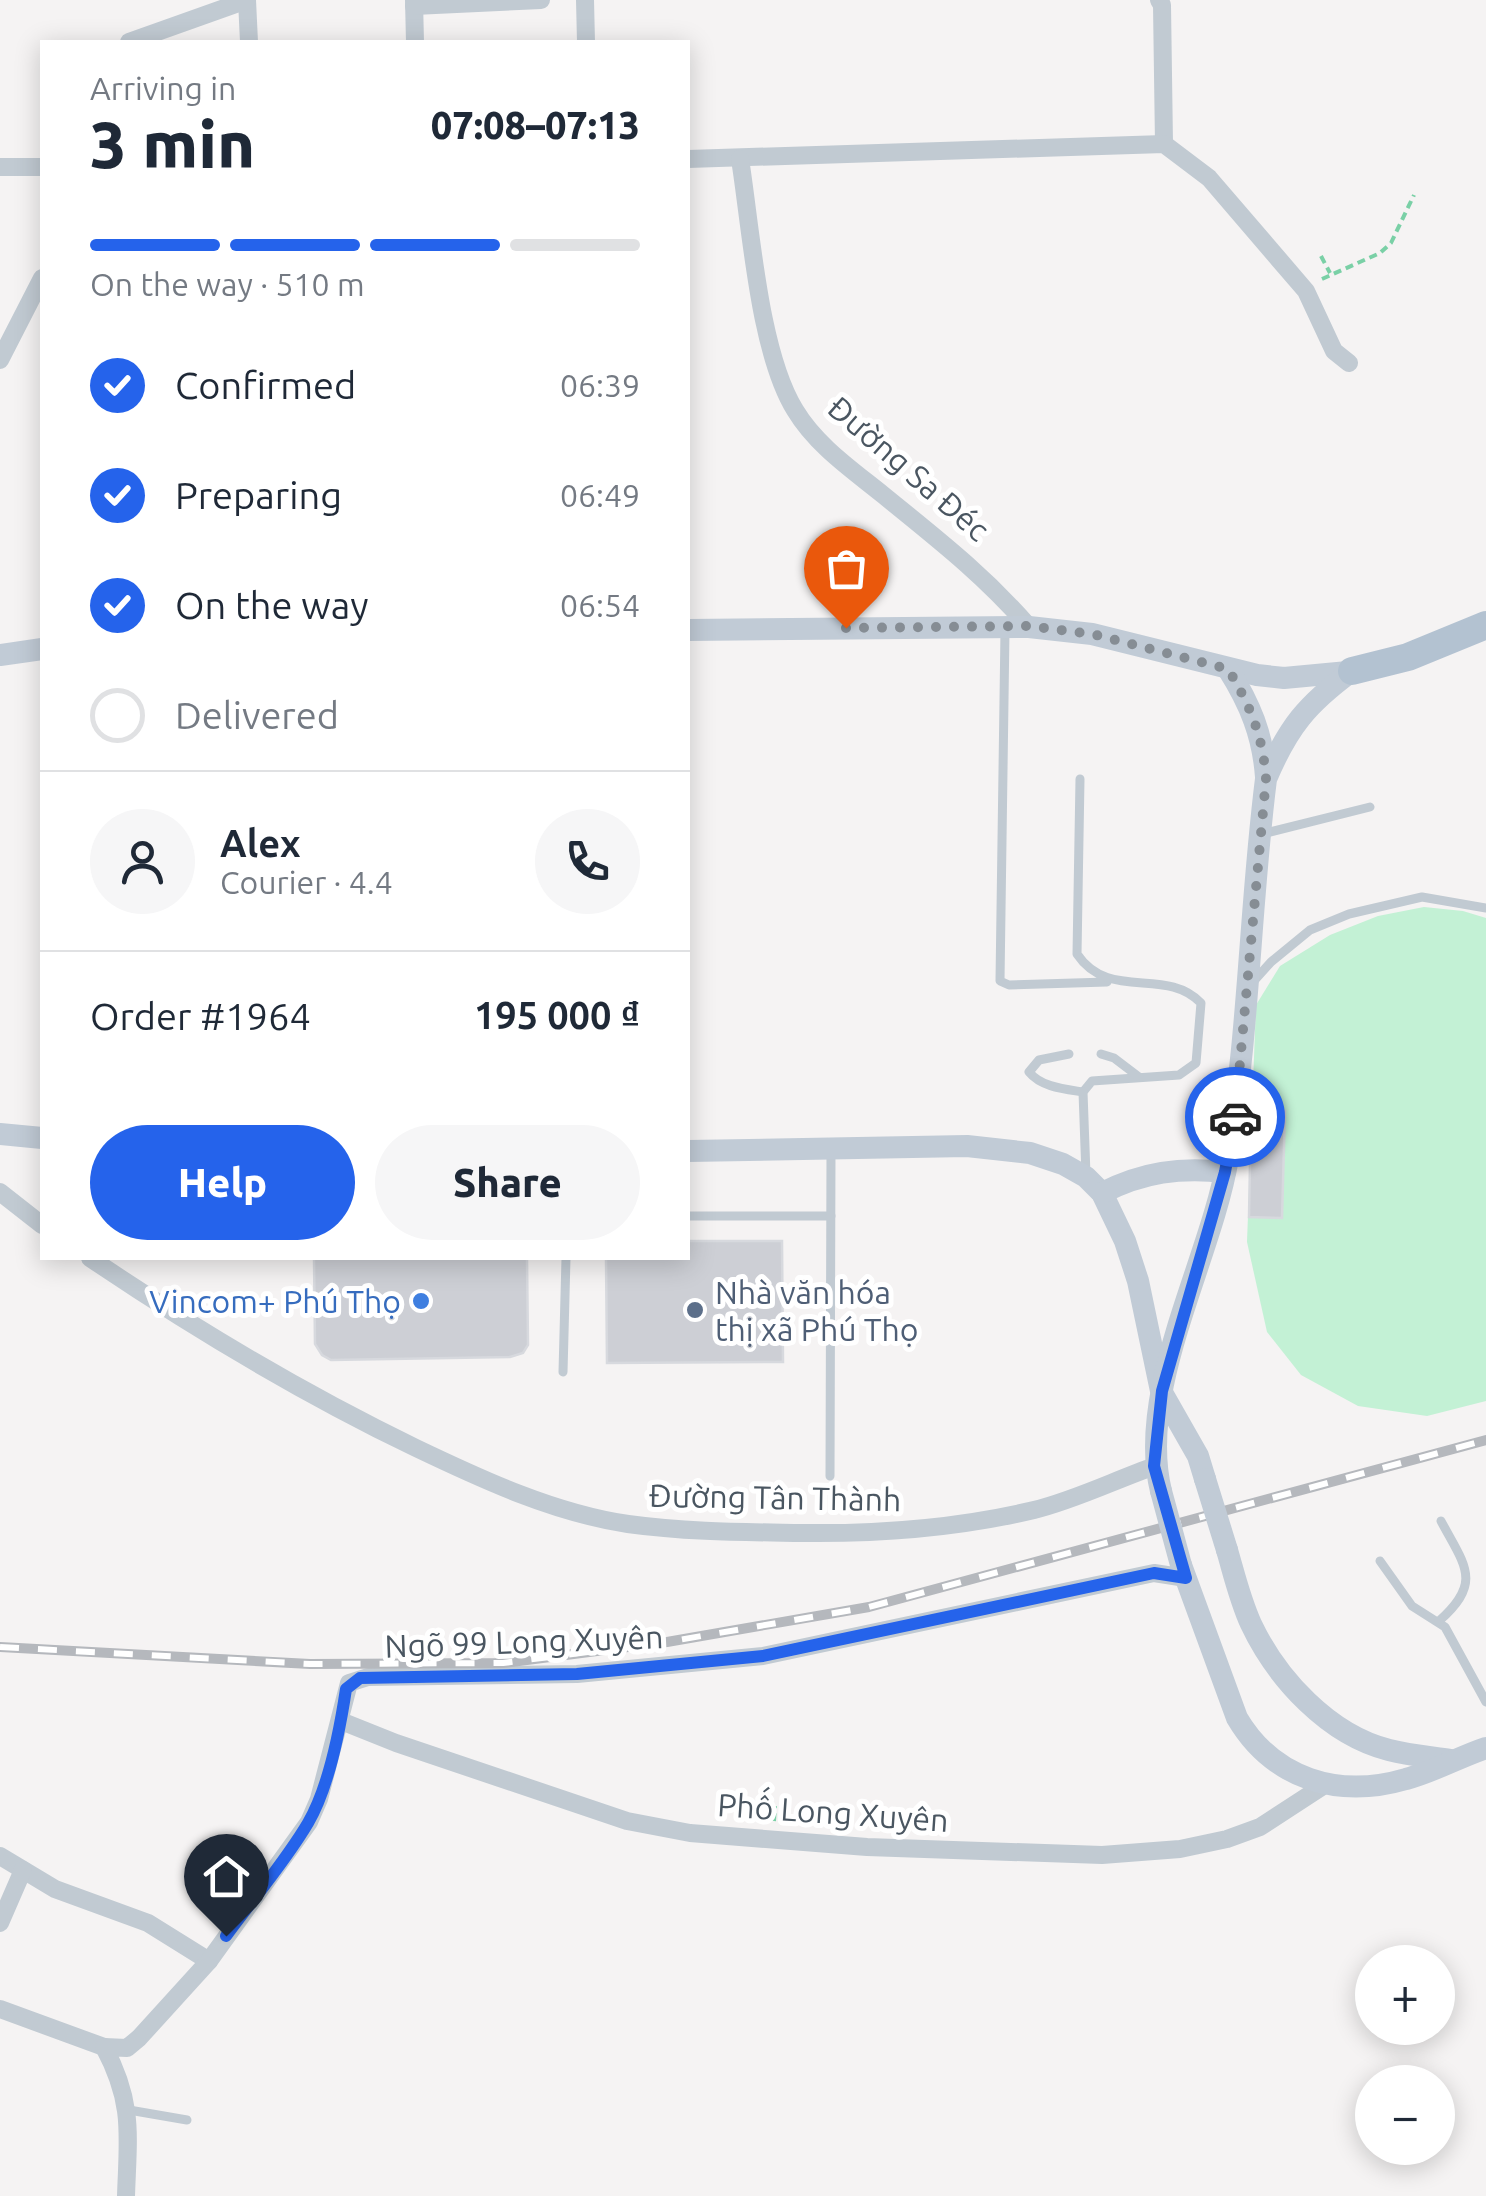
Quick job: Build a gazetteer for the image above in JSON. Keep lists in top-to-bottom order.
{
  "streets": {
    "street": [
      "Đường Sa Đéc",
      "Đường Tân Thành",
      "Ngõ 99 Long Xuyên",
      "Phố Long Xuyên"
    ]
  },
  "crossings": [
    ["Ngõ 99 Long Xuyên", "Phố Long Xuyên"]
  ],
  "places": ["Vincom+ Phú Thọ", "Nhà văn hóa thị xã Phú Thọ"],
  "page": {
    "heading": ["3 min", "Arriving in", "07:08–07:13"],
    "panel": [
      "Alex",
      "Courier · 4.4",
      "Order #1964",
      "195 000 ₫"
    ],
    "bar": "On the way · 510 m",
    "list": [
      ["Confirmed", "06:39"],
      ["Preparing", "06:49"],
      ["On the way", "06:54"],
      "Delivered"
    ],
    "buttons": ["Help", "Share"],
    "map_buttons": ["+", "−"]
  }
}
